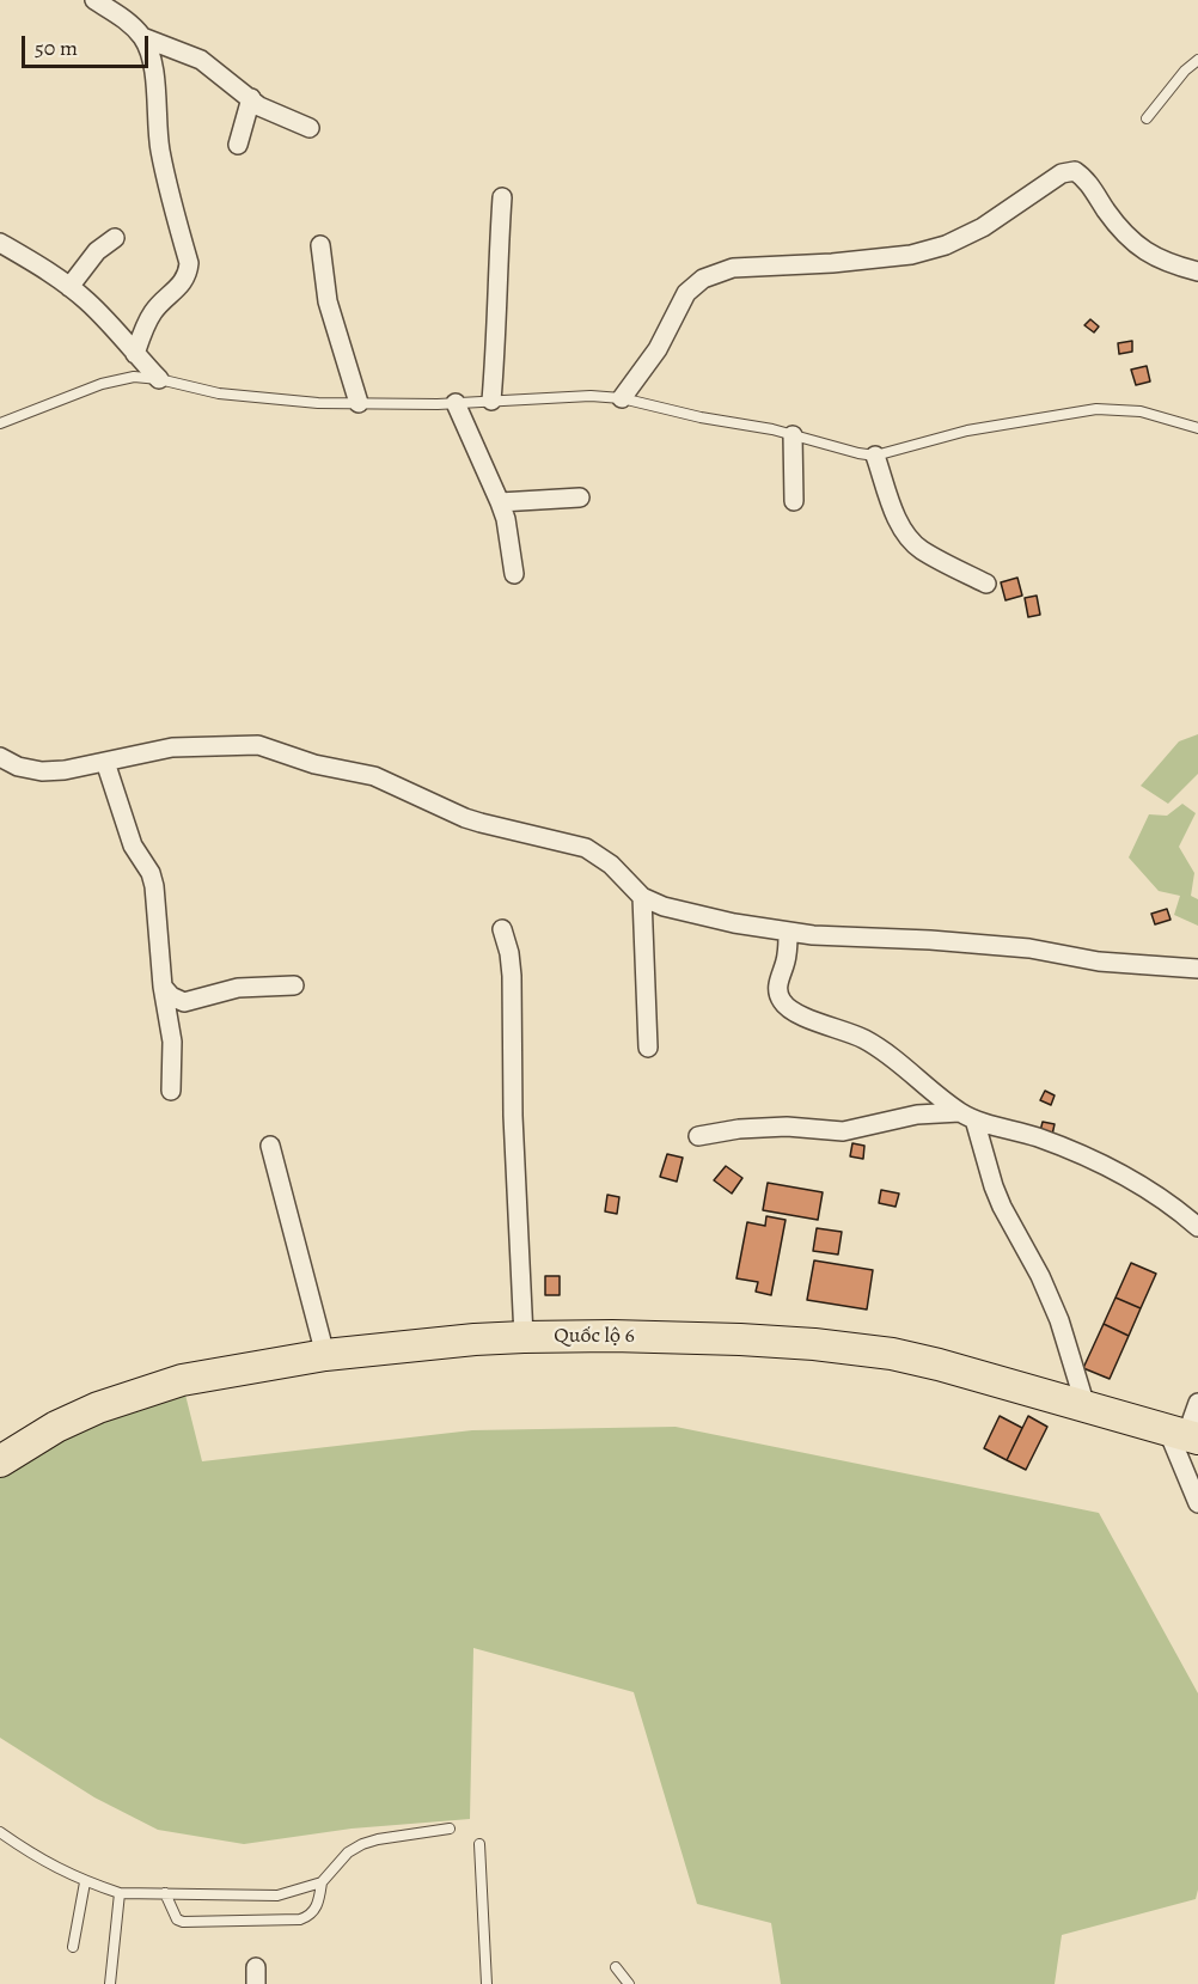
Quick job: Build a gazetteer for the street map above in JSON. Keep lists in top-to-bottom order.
{
  "streets": {
    "highway": ["Quốc lộ 6"]
  },
  "scale_bar": "50 m"
}
